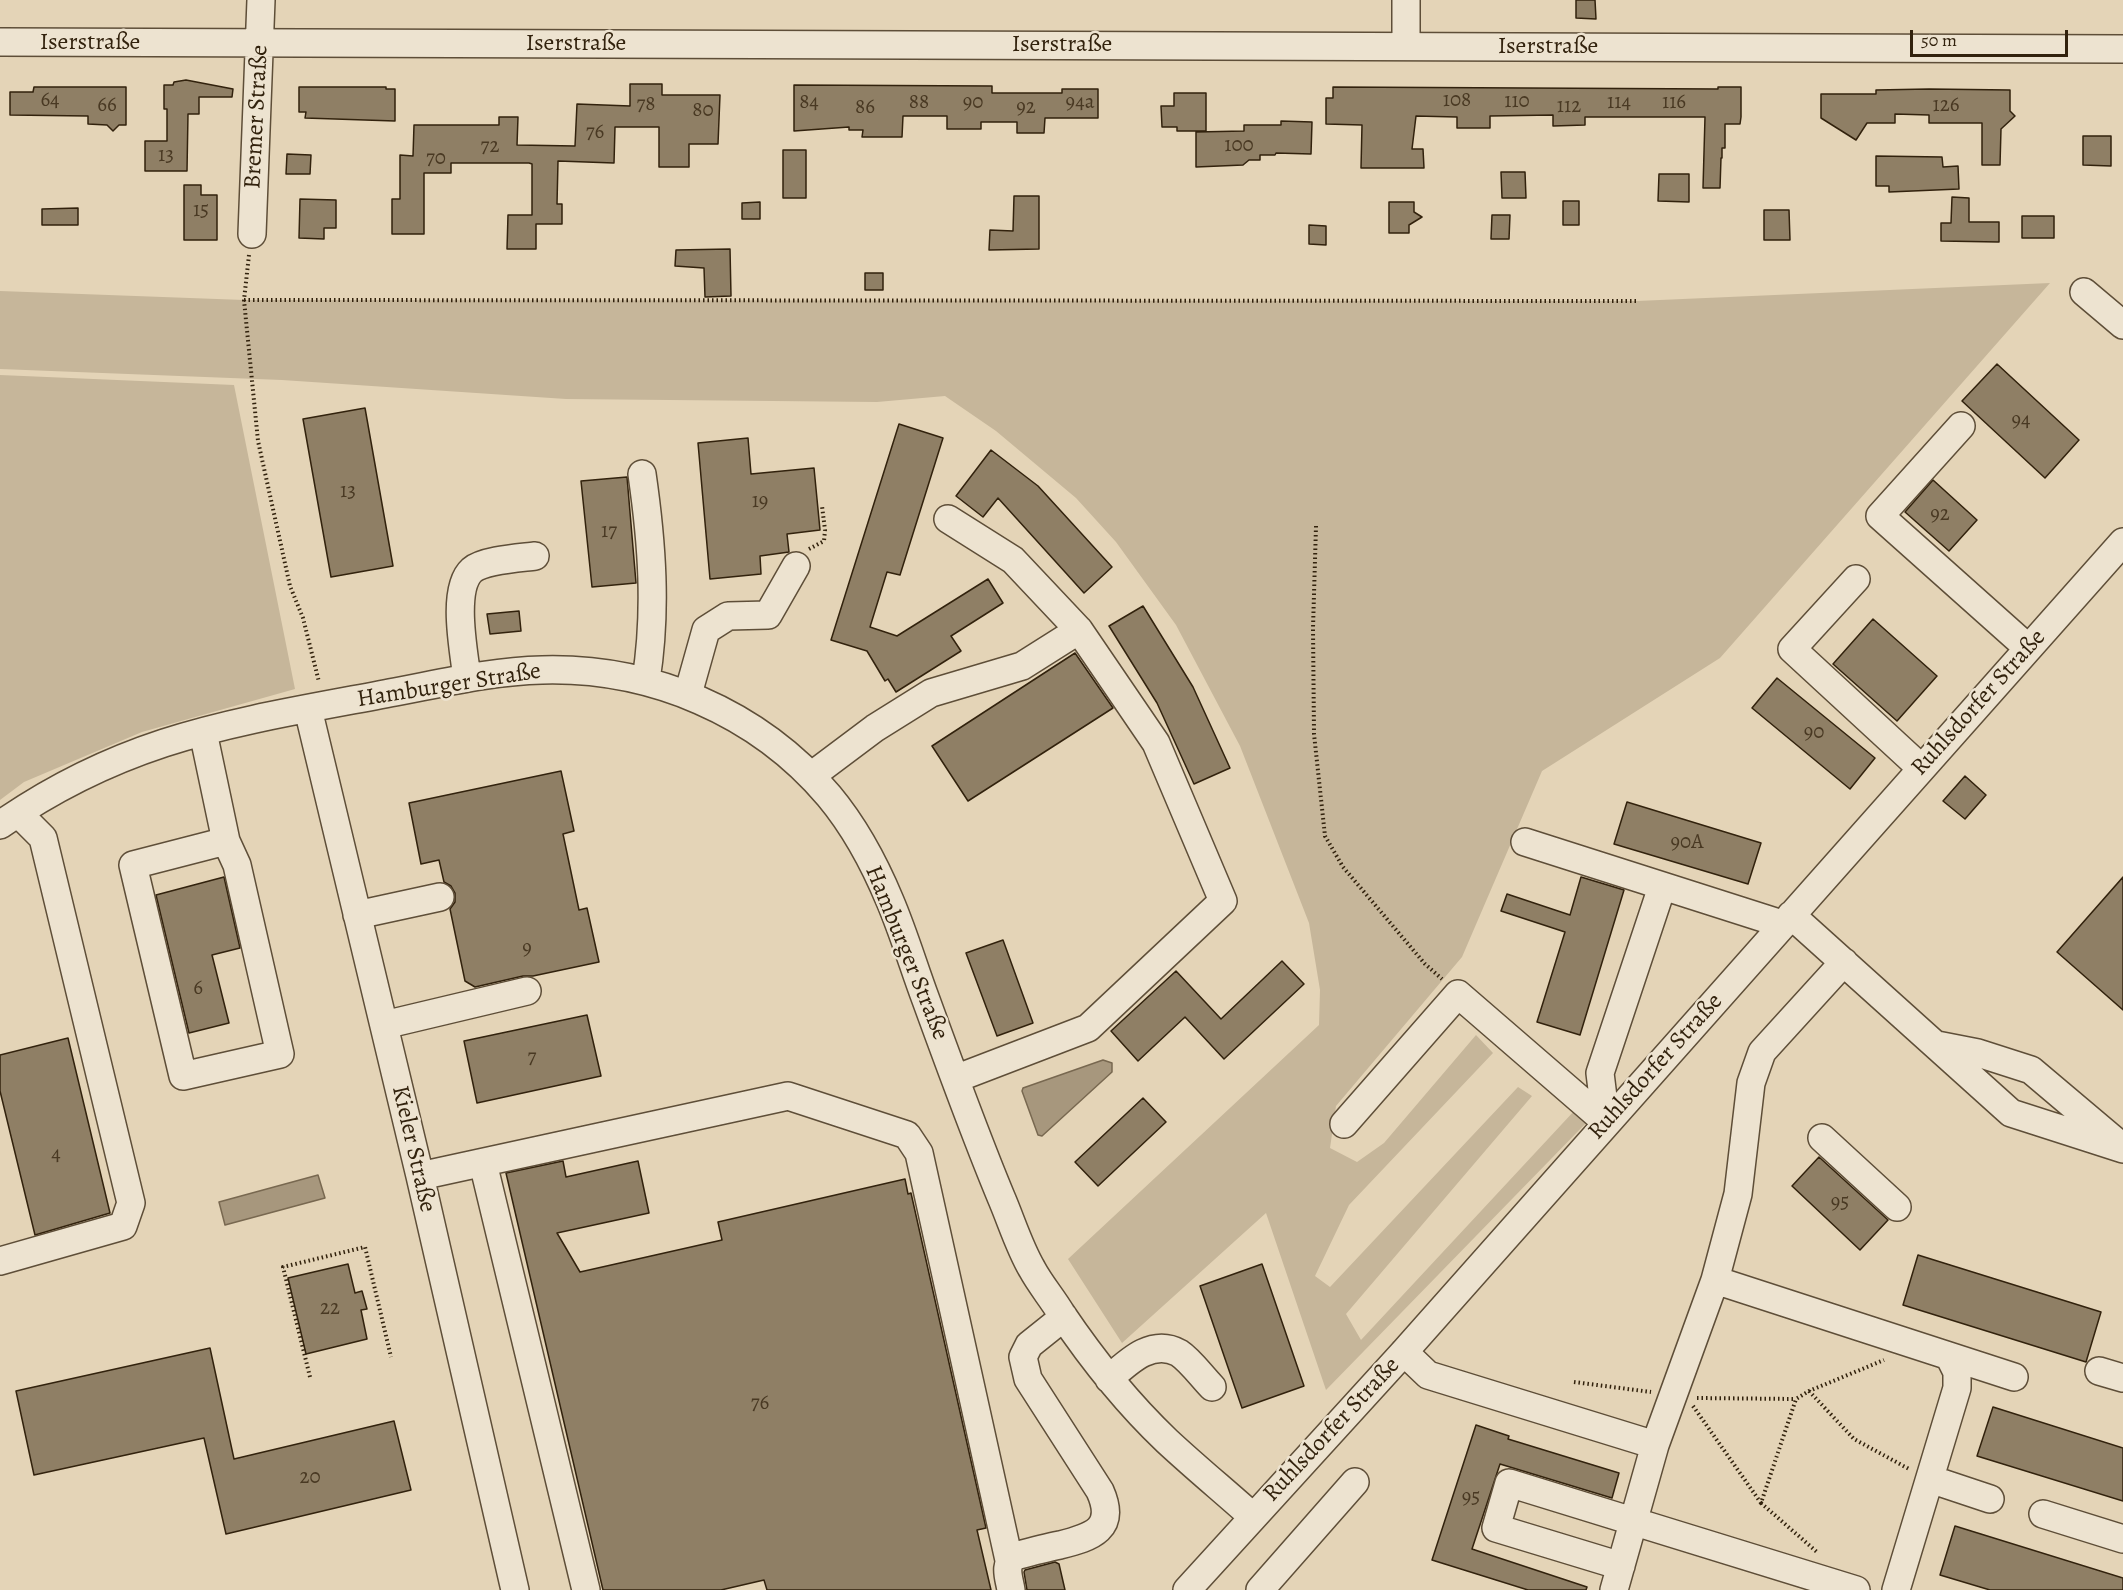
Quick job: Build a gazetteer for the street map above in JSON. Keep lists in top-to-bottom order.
{
  "streets": {
    "street": [
      "Iserstraße",
      "Bremer Straße",
      "Hamburger Straße",
      "Ruhlsdorfer Straße",
      "Kieler Straße"
    ]
  },
  "crossings": [
    ["Iserstraße", "Bremer Straße"],
    ["Hamburger Straße", "Ruhlsdorfer Straße"],
    ["Hamburger Straße", "Kieler Straße"]
  ],
  "house_numbers": [
    "64",
    "108",
    "110",
    "84",
    "88",
    "90",
    "94a",
    "114",
    "116",
    "78",
    "66",
    "126",
    "112",
    "86",
    "92",
    "80",
    "76",
    "100",
    "72",
    "13",
    "70",
    "15",
    "94",
    "13",
    "19",
    "92",
    "17",
    "90",
    "90A",
    "9",
    "6",
    "7",
    "4",
    "95",
    "22",
    "76",
    "20",
    "95"
  ],
  "scale_bar": "50 m"
}
